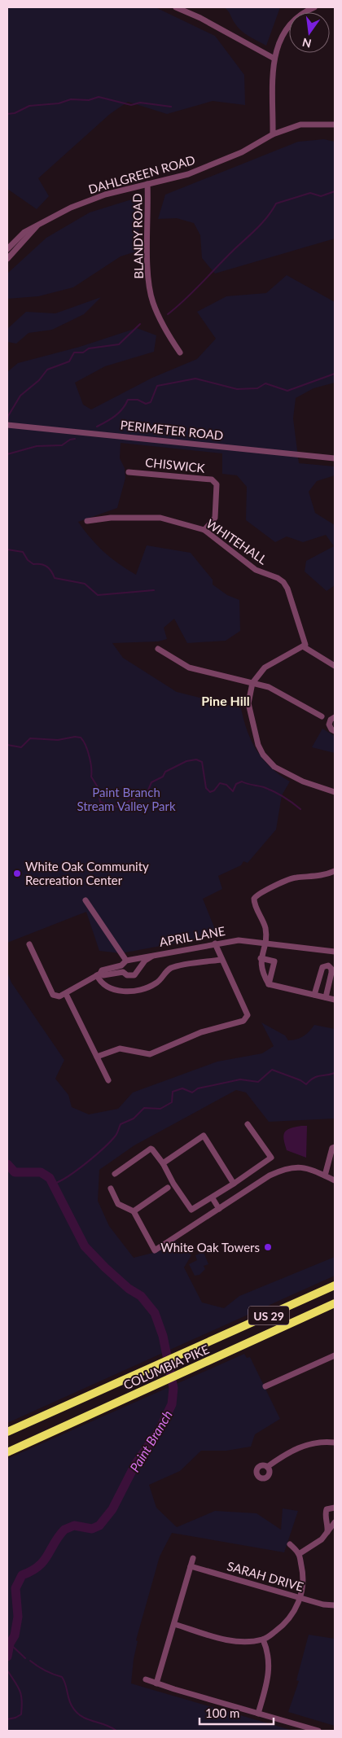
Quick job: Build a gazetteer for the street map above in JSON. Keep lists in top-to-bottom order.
{
  "streets": {
    "highway": ["US 29", "COLUMBIA PIKE"],
    "street": [
      "DAHLGREEN ROAD",
      "BLANDY ROAD",
      "PERIMETER ROAD",
      "CHISWICK",
      "WHITEHALL",
      "APRIL LANE",
      "SARAH DRIVE"
    ]
  },
  "crossings": [
    ["DAHLGREEN ROAD", "BLANDY ROAD"],
    ["CHISWICK", "WHITEHALL"]
  ],
  "districts": ["Pine Hill"],
  "water": ["Paint Branch"],
  "parks": ["Paint Branch Stream Valley Park"],
  "places": ["White Oak Community Recreation Center", "White Oak Towers"],
  "scale_bar": "100 m",
  "north": "bottom"
}
